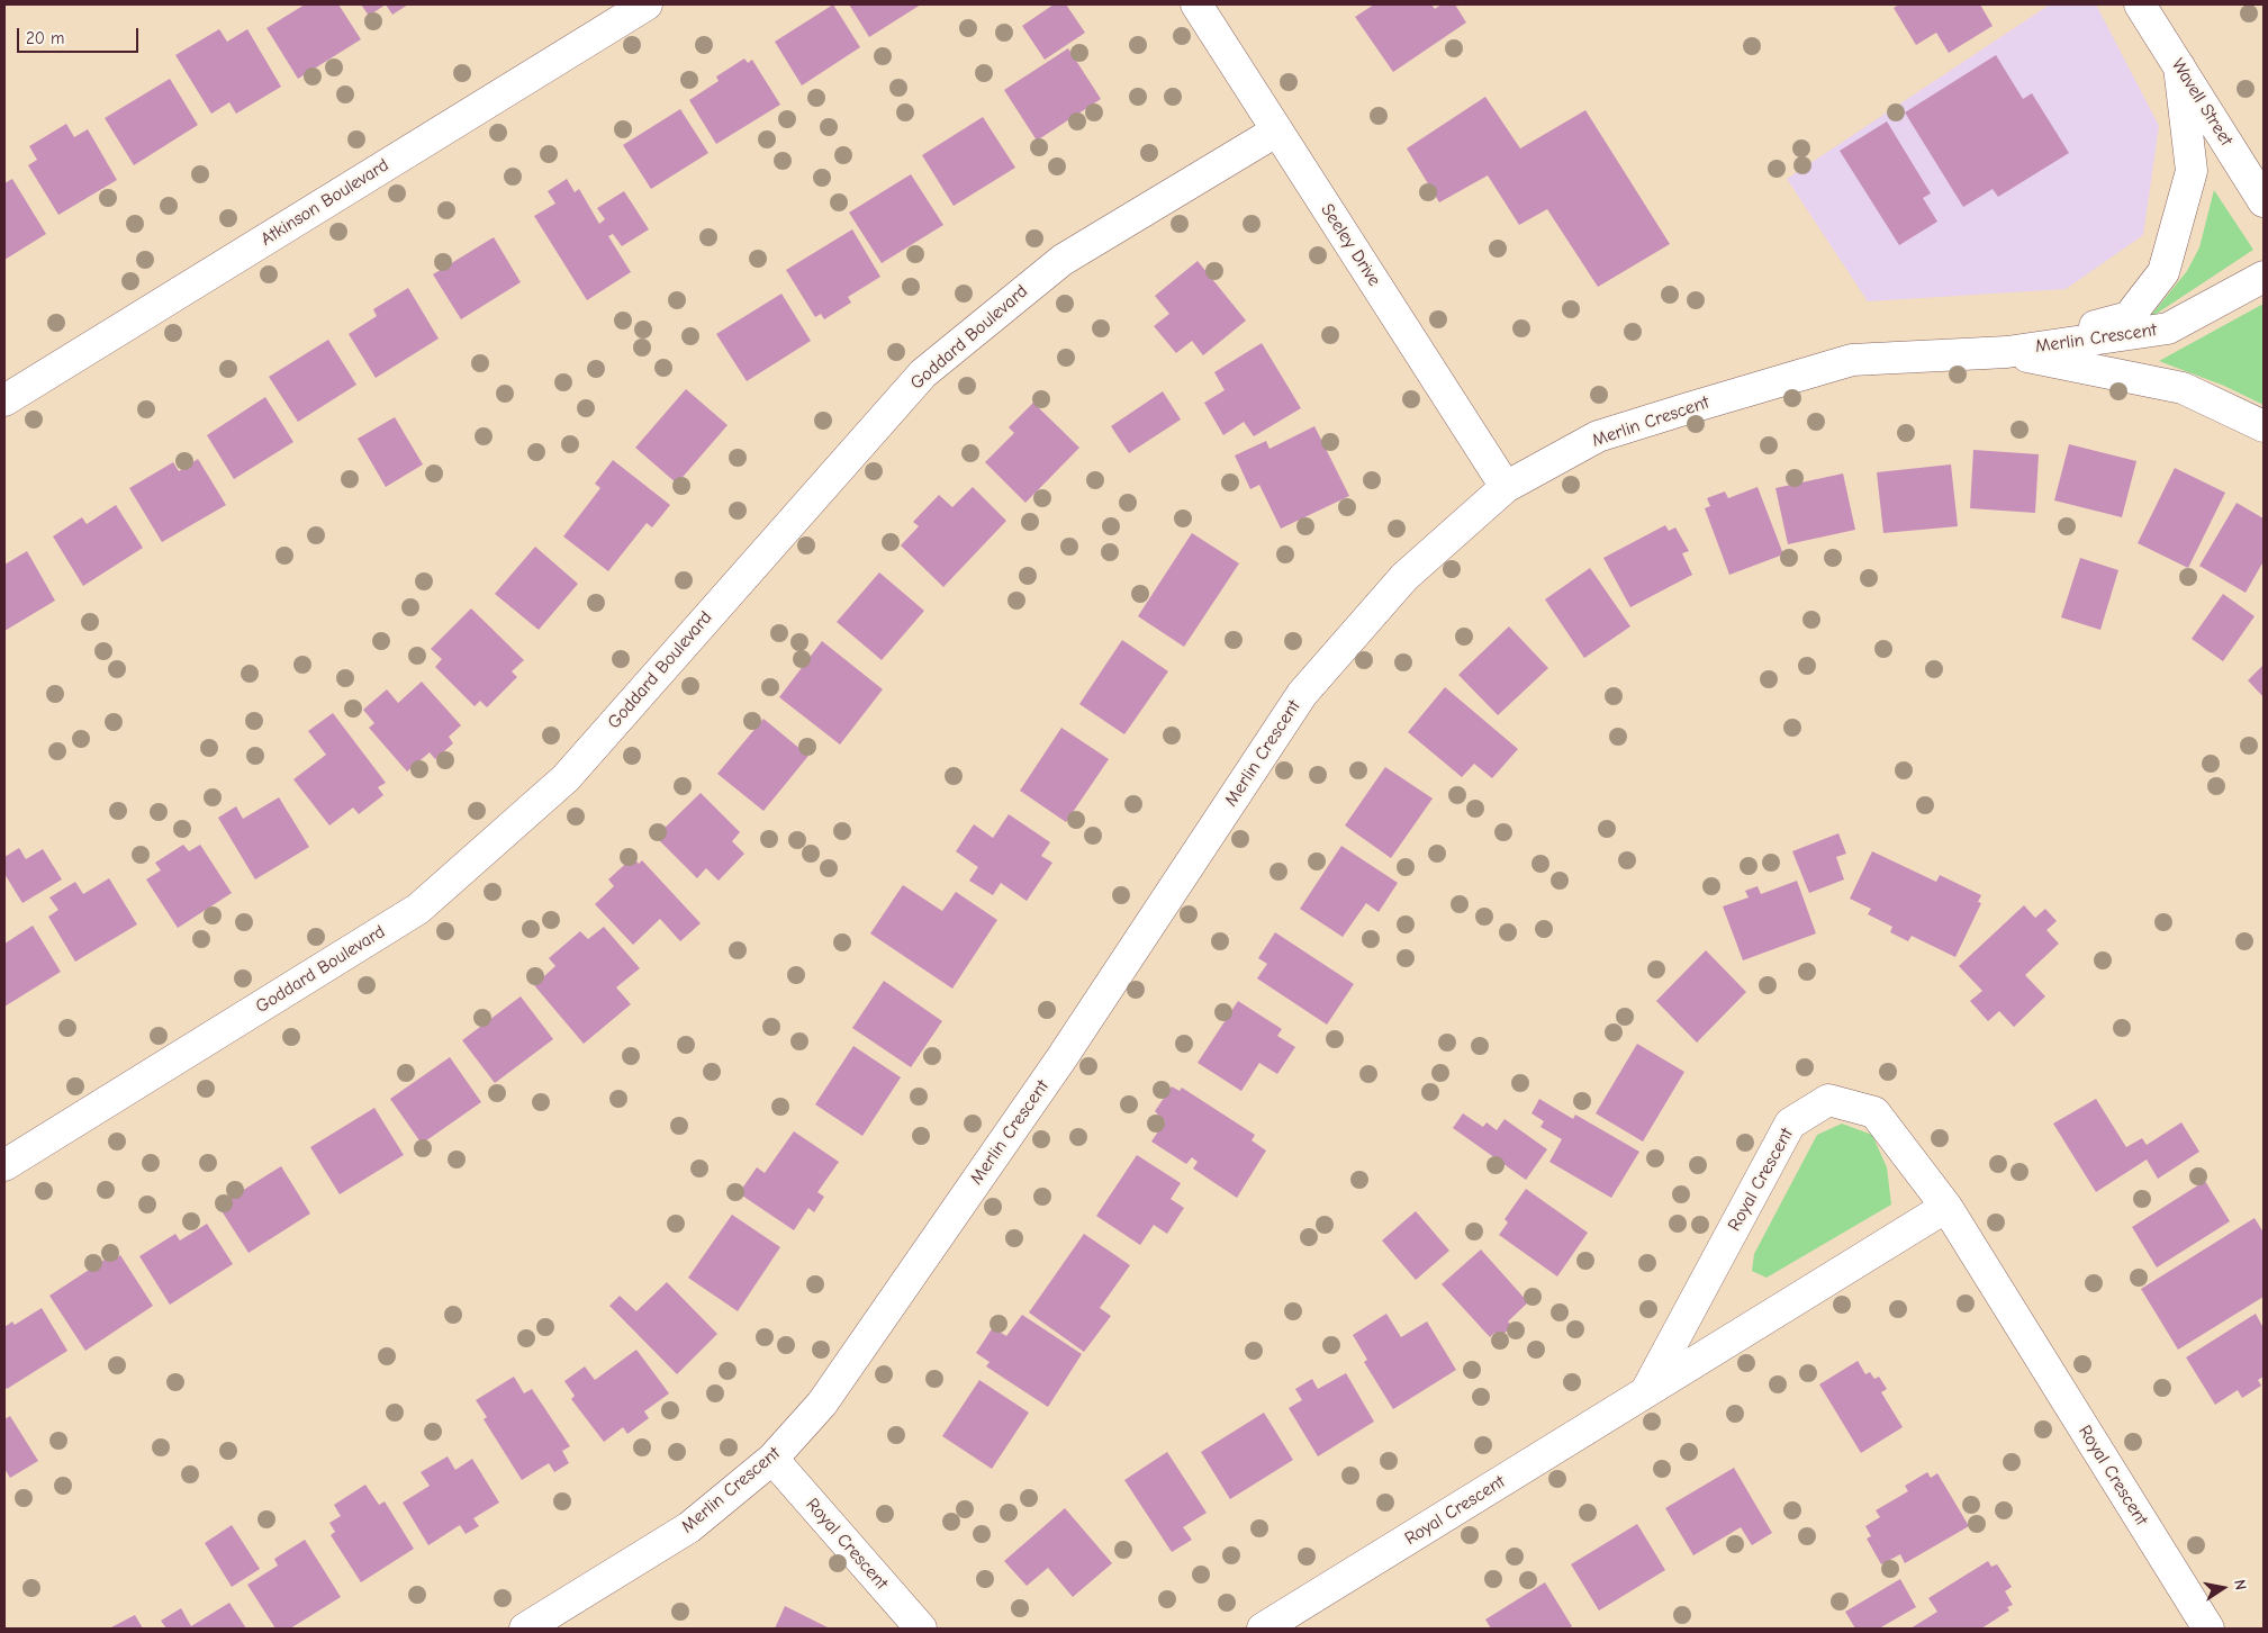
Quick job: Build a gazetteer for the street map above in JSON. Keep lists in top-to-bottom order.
{
  "streets": {
    "street": [
      "Wavell Street",
      "Atkinson Boulevard",
      "Seeley Drive",
      "Goddard Boulevard",
      "Merlin Crescent",
      "Royal Crescent"
    ]
  },
  "crossings": [
    ["Seeley Drive", "Goddard Boulevard"],
    ["Seeley Drive", "Merlin Crescent"],
    ["Merlin Crescent", "Royal Crescent"]
  ],
  "scale_bar": "20 m",
  "north": "right"
}
